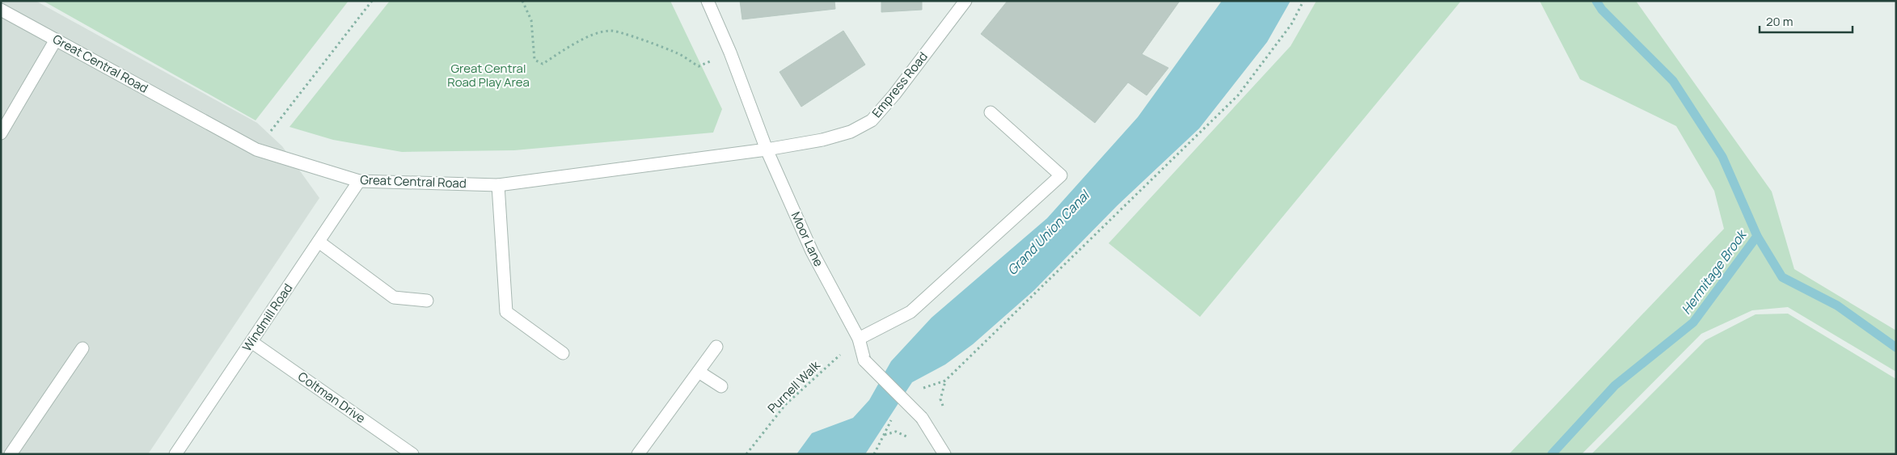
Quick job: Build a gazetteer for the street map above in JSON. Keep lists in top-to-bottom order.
{
  "streets": {
    "street": [
      "Great Central Road",
      "Empress Road",
      "Moor Lane",
      "Windmill Road",
      "Coltman Drive"
    ],
    "path": ["Purnell Walk"]
  },
  "crossings": [
    ["Great Central Road", "Empress Road"],
    ["Great Central Road", "Moor Lane"],
    ["Great Central Road", "Windmill Road"],
    ["Empress Road", "Moor Lane"],
    ["Moor Lane", "Purnell Walk"],
    ["Windmill Road", "Coltman Drive"]
  ],
  "water": ["Grand Union Canal", "Hermitage Brook"],
  "parks": ["Great Central Road Play Area"],
  "scale_bar": "20 m"
}
